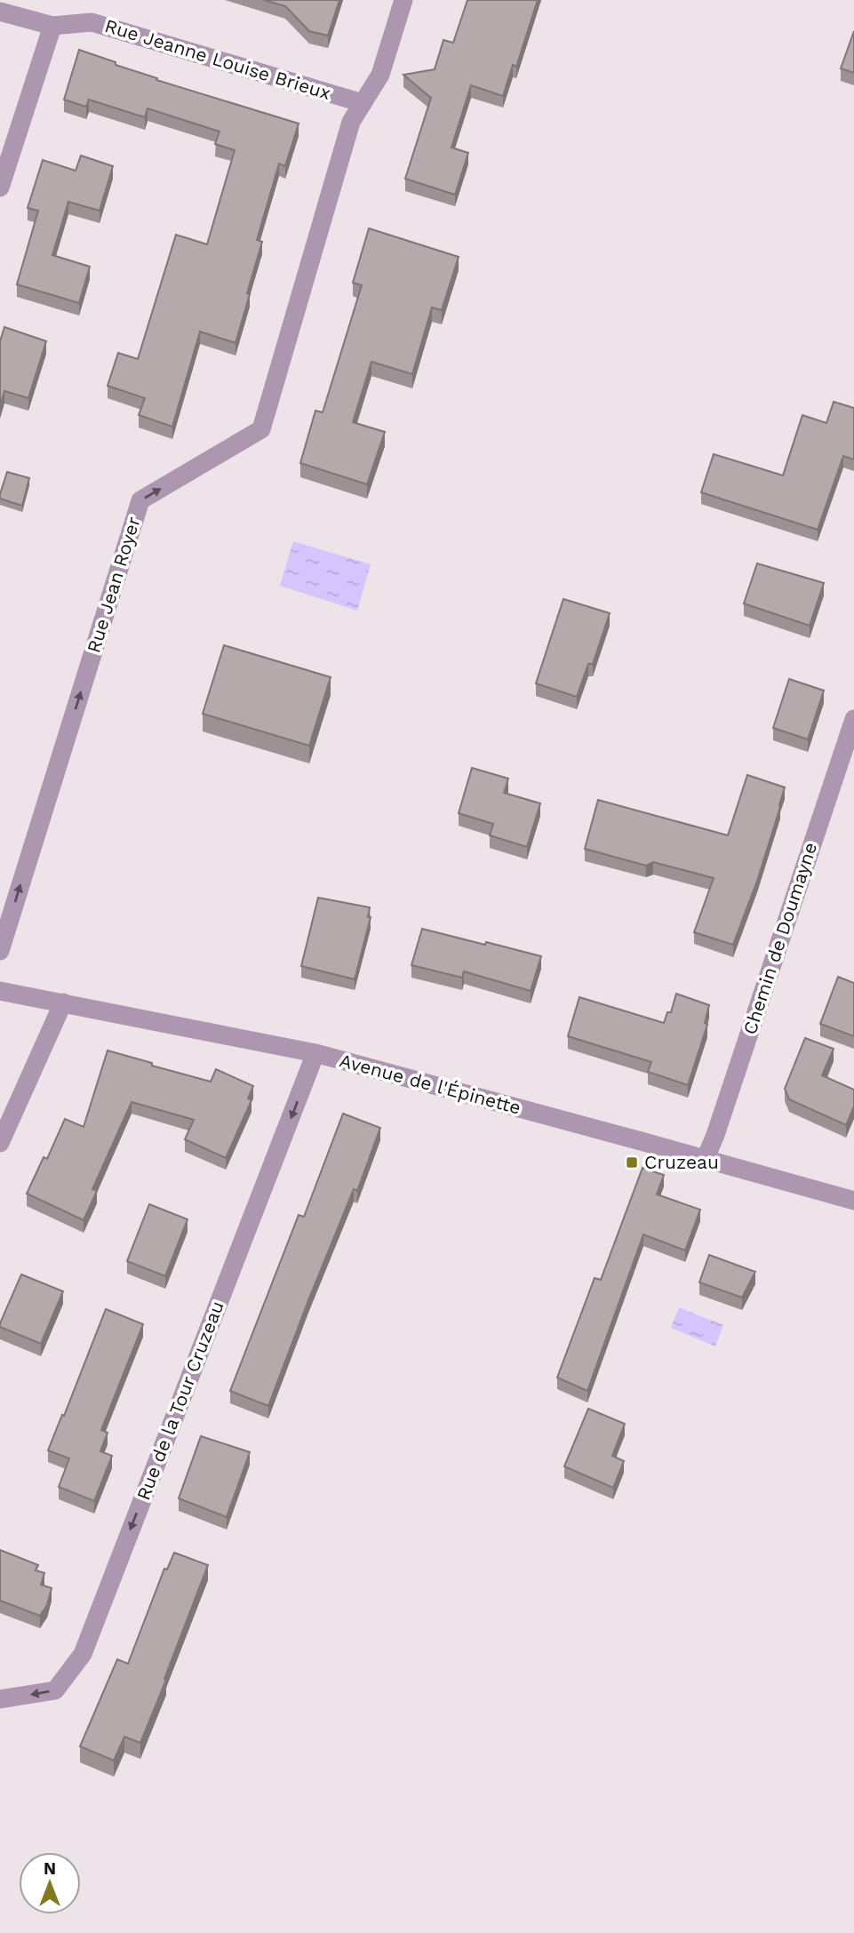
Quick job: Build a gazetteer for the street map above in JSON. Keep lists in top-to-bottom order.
{
  "streets": {
    "street": [
      "Rue Jeanne Louise Brieux",
      "Rue Jean Royer",
      "Chemin de Doumayne",
      "Avenue de l'Épinette",
      "Rue de la Tour Cruzeau"
    ]
  },
  "crossings": [
    ["Rue Jeanne Louise Brieux", "Rue Jean Royer"],
    ["Chemin de Doumayne", "Avenue de l'Épinette"],
    ["Avenue de l'Épinette", "Rue de la Tour Cruzeau"]
  ],
  "one_way": ["Rue Jean Royer", "Rue de la Tour Cruzeau"],
  "places": {
    "transit": ["Cruzeau"]
  },
  "north": "top"
}
